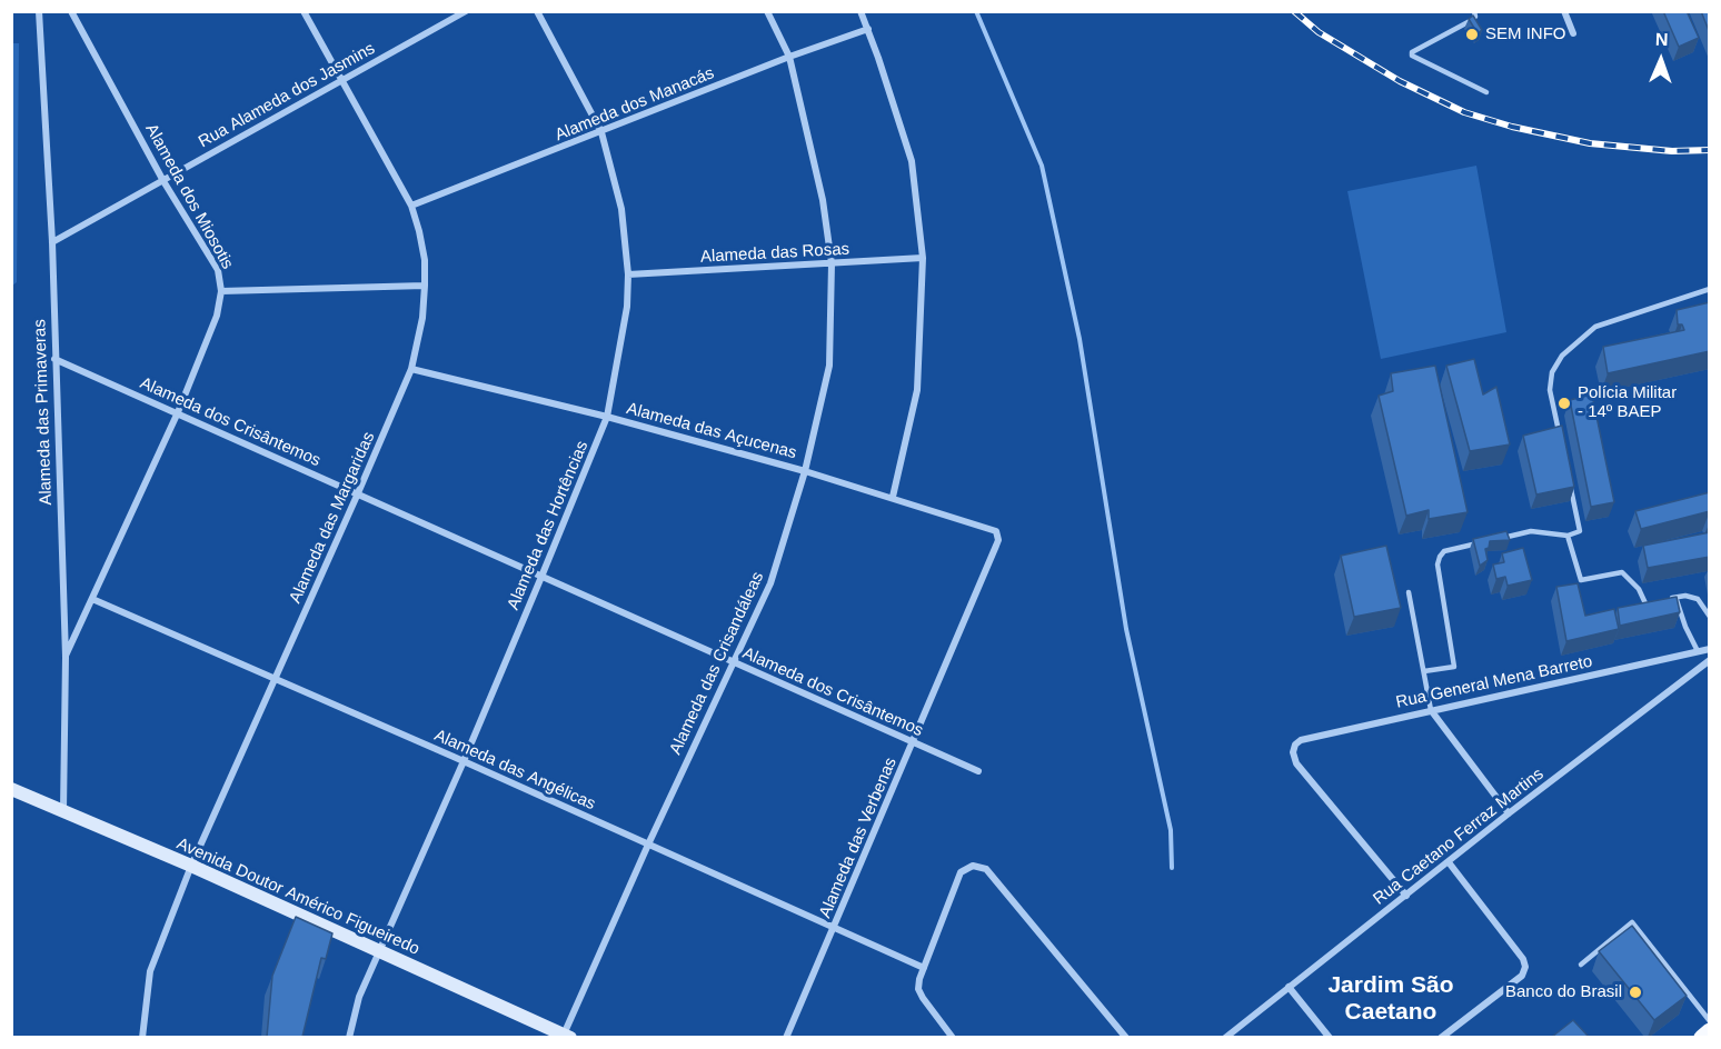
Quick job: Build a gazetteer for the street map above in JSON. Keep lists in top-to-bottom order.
{
  "streets": {
    "main road": ["Avenida Doutor Américo Figueiredo"],
    "street": [
      "Rua Alameda dos Jasmins",
      "Alameda dos Manacás",
      "Alameda dos Miosotis",
      "Alameda das Rosas",
      "Alameda das Primaveras",
      "Alameda dos Crisântemos",
      "Alameda das Açucenas",
      "Alameda das Margaridas",
      "Alameda das Hortências",
      "Alameda das Crisandáleas",
      "Rua General Mena Barreto",
      "Alameda das Angélicas",
      "Rua Caetano Ferraz Martins",
      "Alameda das Verbenas"
    ]
  },
  "crossings": [
    ["Rua Alameda dos Jasmins", "Alameda dos Miosotis"],
    ["Rua Alameda dos Jasmins", "Alameda das Primaveras"],
    ["Rua Alameda dos Jasmins", "Alameda das Margaridas"],
    ["Alameda dos Manacás", "Alameda das Margaridas"],
    ["Alameda dos Manacás", "Alameda das Hortências"],
    ["Alameda dos Manacás", "Alameda das Crisandáleas"],
    ["Alameda dos Miosotis", "Alameda das Primaveras"],
    ["Alameda dos Miosotis", "Alameda dos Crisântemos"],
    ["Alameda dos Miosotis", "Alameda das Angélicas"],
    ["Alameda das Rosas", "Alameda das Hortências"],
    ["Alameda das Rosas", "Alameda das Crisandáleas"],
    ["Alameda das Primaveras", "Alameda dos Crisântemos"],
    ["Alameda das Primaveras", "Avenida Doutor Américo Figueiredo"],
    ["Alameda dos Crisântemos", "Alameda das Margaridas"],
    ["Alameda dos Crisântemos", "Alameda das Hortências"],
    ["Alameda dos Crisântemos", "Alameda das Crisandáleas"],
    ["Alameda dos Crisântemos", "Alameda das Verbenas"],
    ["Alameda das Açucenas", "Alameda das Margaridas"],
    ["Alameda das Açucenas", "Alameda das Hortências"],
    ["Alameda das Açucenas", "Alameda das Crisandáleas"],
    ["Alameda das Açucenas", "Alameda das Verbenas"],
    ["Alameda das Margaridas", "Alameda das Angélicas"],
    ["Alameda das Margaridas", "Avenida Doutor Américo Figueiredo"],
    ["Alameda das Hortências", "Alameda das Angélicas"],
    ["Alameda das Hortências", "Avenida Doutor Américo Figueiredo"],
    ["Alameda das Crisandáleas", "Alameda das Angélicas"],
    ["Alameda das Crisandáleas", "Avenida Doutor Américo Figueiredo"],
    ["Rua General Mena Barreto", "Rua Caetano Ferraz Martins"],
    ["Alameda das Angélicas", "Alameda das Verbenas"]
  ],
  "districts": ["Jardim São Caetano"],
  "places": ["SEM INFO", "Polícia Militar - 14º BAEP", "Banco do Brasil"],
  "north": "top"
}
